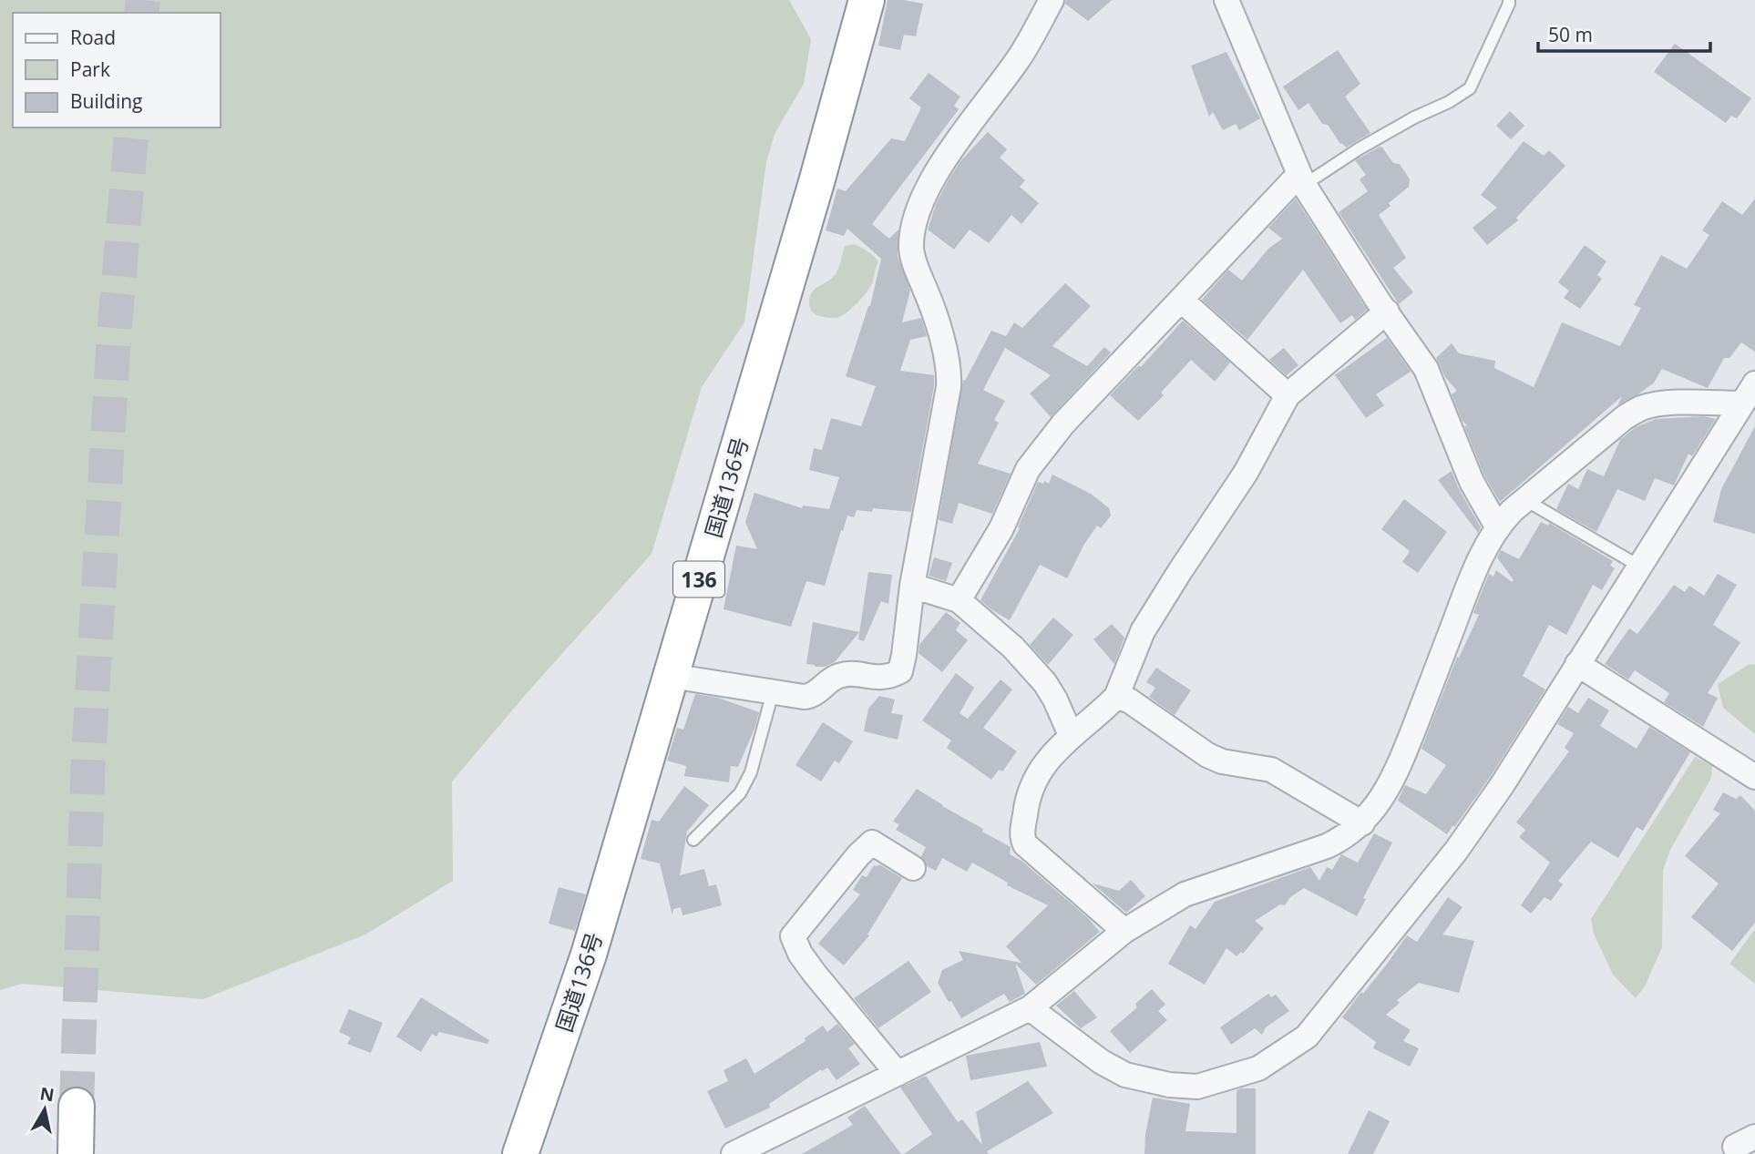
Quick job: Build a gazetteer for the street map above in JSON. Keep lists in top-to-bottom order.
{
  "streets": {
    "highway": ["国道136号", "136"]
  },
  "legend": ["Road", "Park", "Building"],
  "scale_bar": "50 m",
  "north": "top"
}
